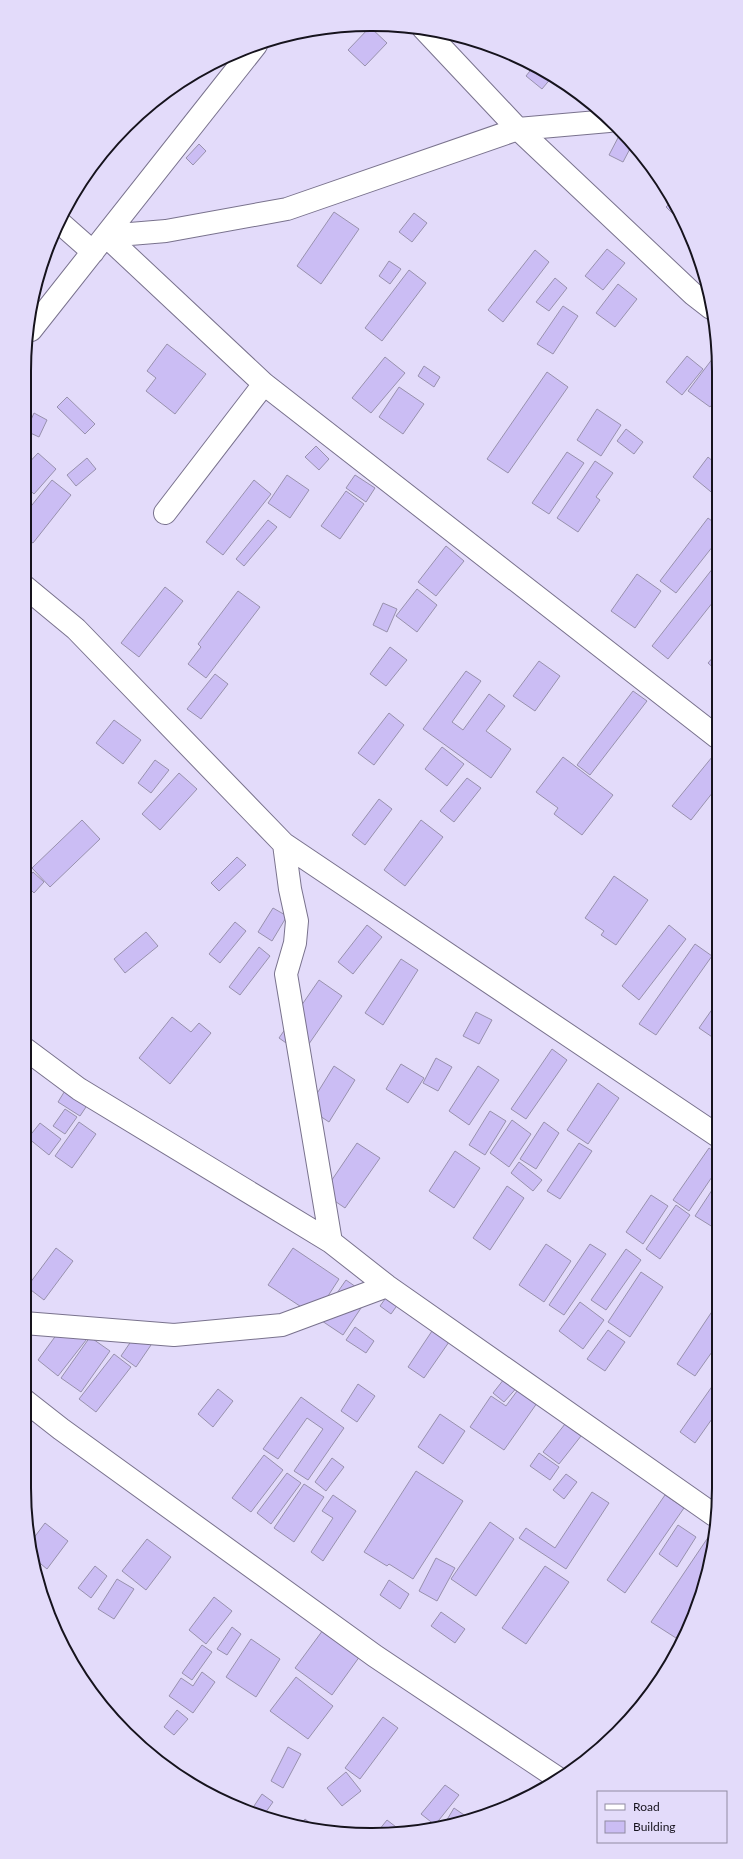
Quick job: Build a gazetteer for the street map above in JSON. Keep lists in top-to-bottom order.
{
  "legend": ["Road", "Building"]
}
